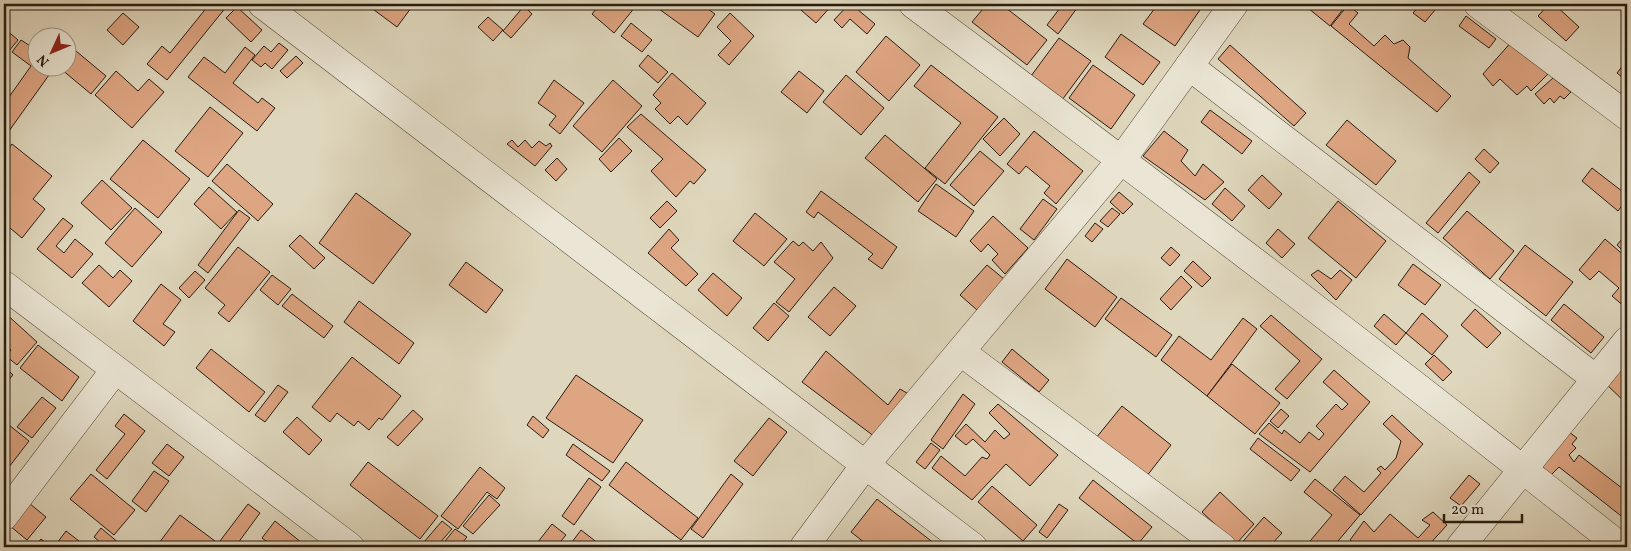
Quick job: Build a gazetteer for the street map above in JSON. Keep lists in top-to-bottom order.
{
  "scale_bar": "20 m",
  "north": "bottom left"
}
